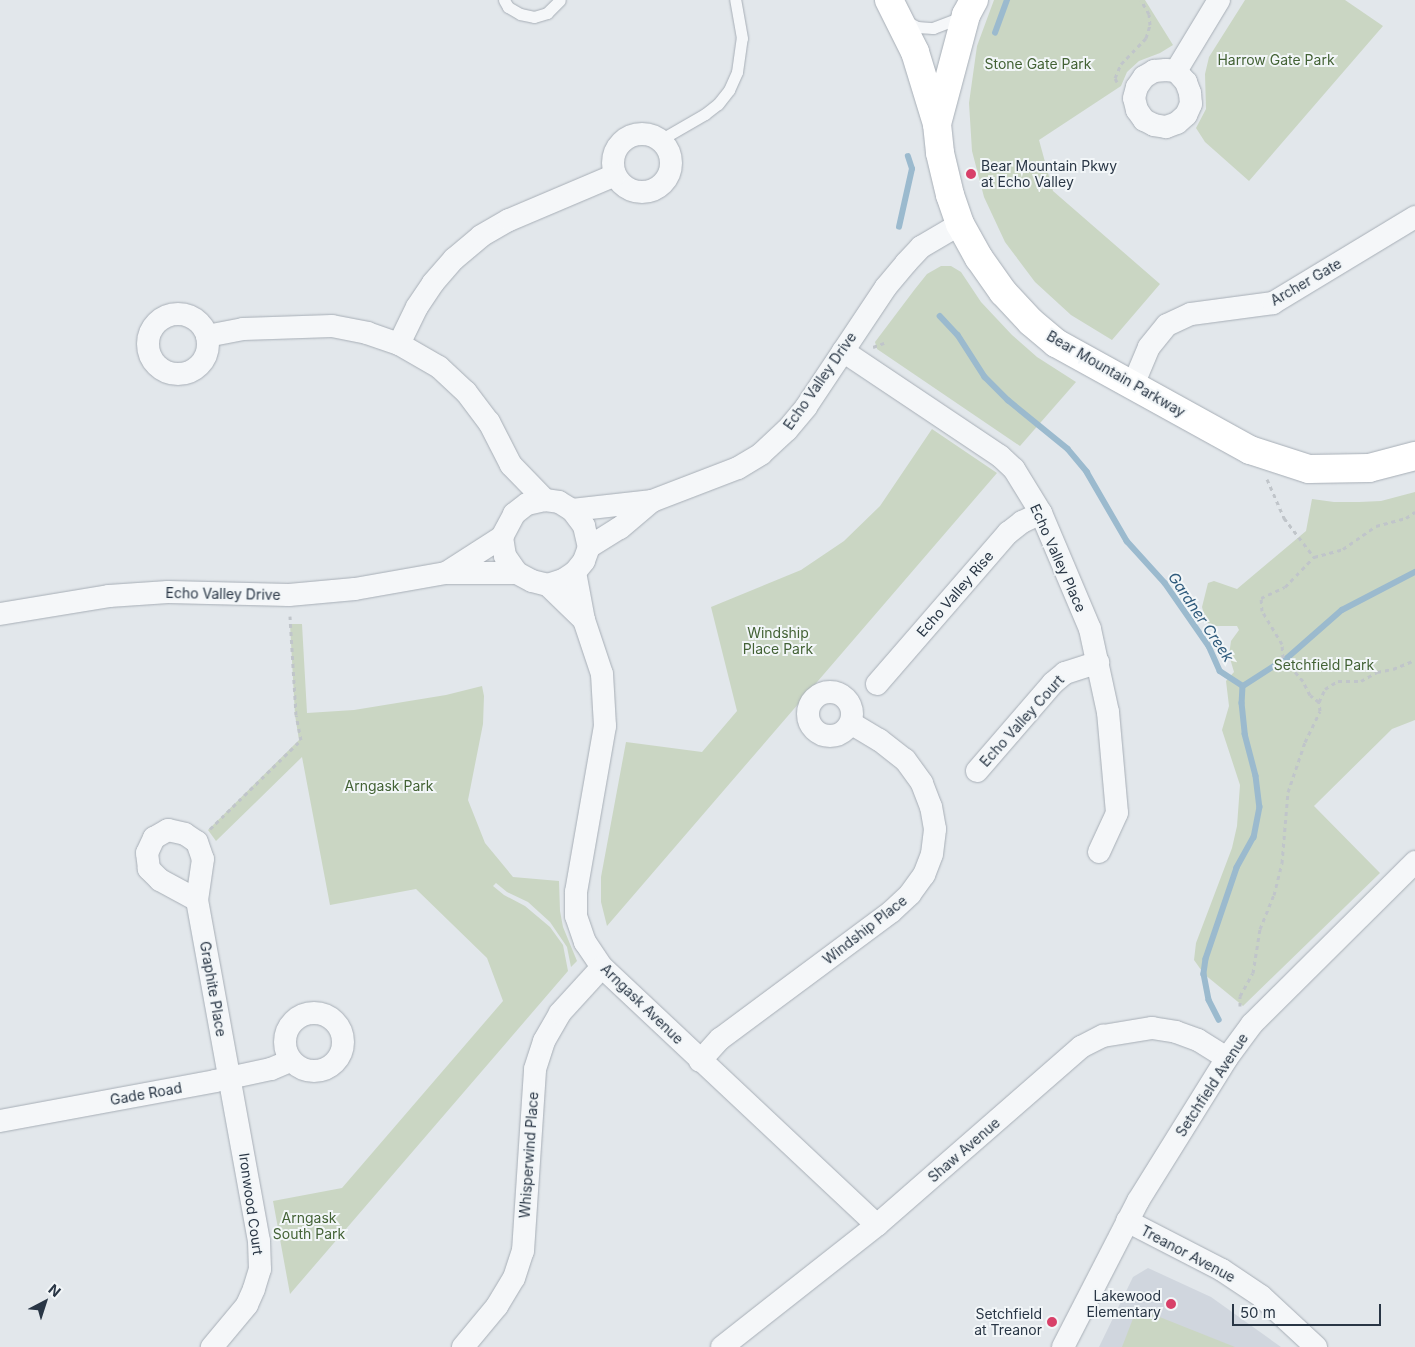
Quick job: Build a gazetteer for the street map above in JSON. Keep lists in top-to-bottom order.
{
  "streets": {
    "street": [
      "Archer Gate",
      "Bear Mountain Parkway",
      "Echo Valley Drive",
      "Echo Valley Place",
      "Echo Valley Rise",
      "Echo Valley Court",
      "Windship Place",
      "Graphite Place",
      "Arngask Avenue",
      "Setchfield Avenue",
      "Gade Road",
      "Shaw Avenue",
      "Whisperwind Place",
      "Ironwood Court",
      "Treanor Avenue"
    ]
  },
  "crossings": [
    ["Archer Gate", "Bear Mountain Parkway"],
    ["Bear Mountain Parkway", "Echo Valley Drive"],
    ["Echo Valley Drive", "Echo Valley Place"],
    ["Echo Valley Drive", "Arngask Avenue"],
    ["Echo Valley Place", "Echo Valley Rise"],
    ["Echo Valley Place", "Echo Valley Court"],
    ["Windship Place", "Arngask Avenue"],
    ["Graphite Place", "Gade Road"],
    ["Graphite Place", "Ironwood Court"],
    ["Arngask Avenue", "Shaw Avenue"],
    ["Arngask Avenue", "Whisperwind Place"],
    ["Setchfield Avenue", "Shaw Avenue"],
    ["Setchfield Avenue", "Treanor Avenue"],
    ["Gade Road", "Ironwood Court"]
  ],
  "water": ["Gardner Creek"],
  "parks": [
    "Harrow Gate Park",
    "Stone Gate Park",
    "Windship Place Park",
    "Setchfield Park",
    "Arngask Park",
    "Arngask South Park"
  ],
  "places": ["Bear Mountain Pkwy at Echo Valley", "Lakewood Elementary", "Setchfield at Treanor"],
  "scale_bar": "50 m",
  "north": "top right"
}
